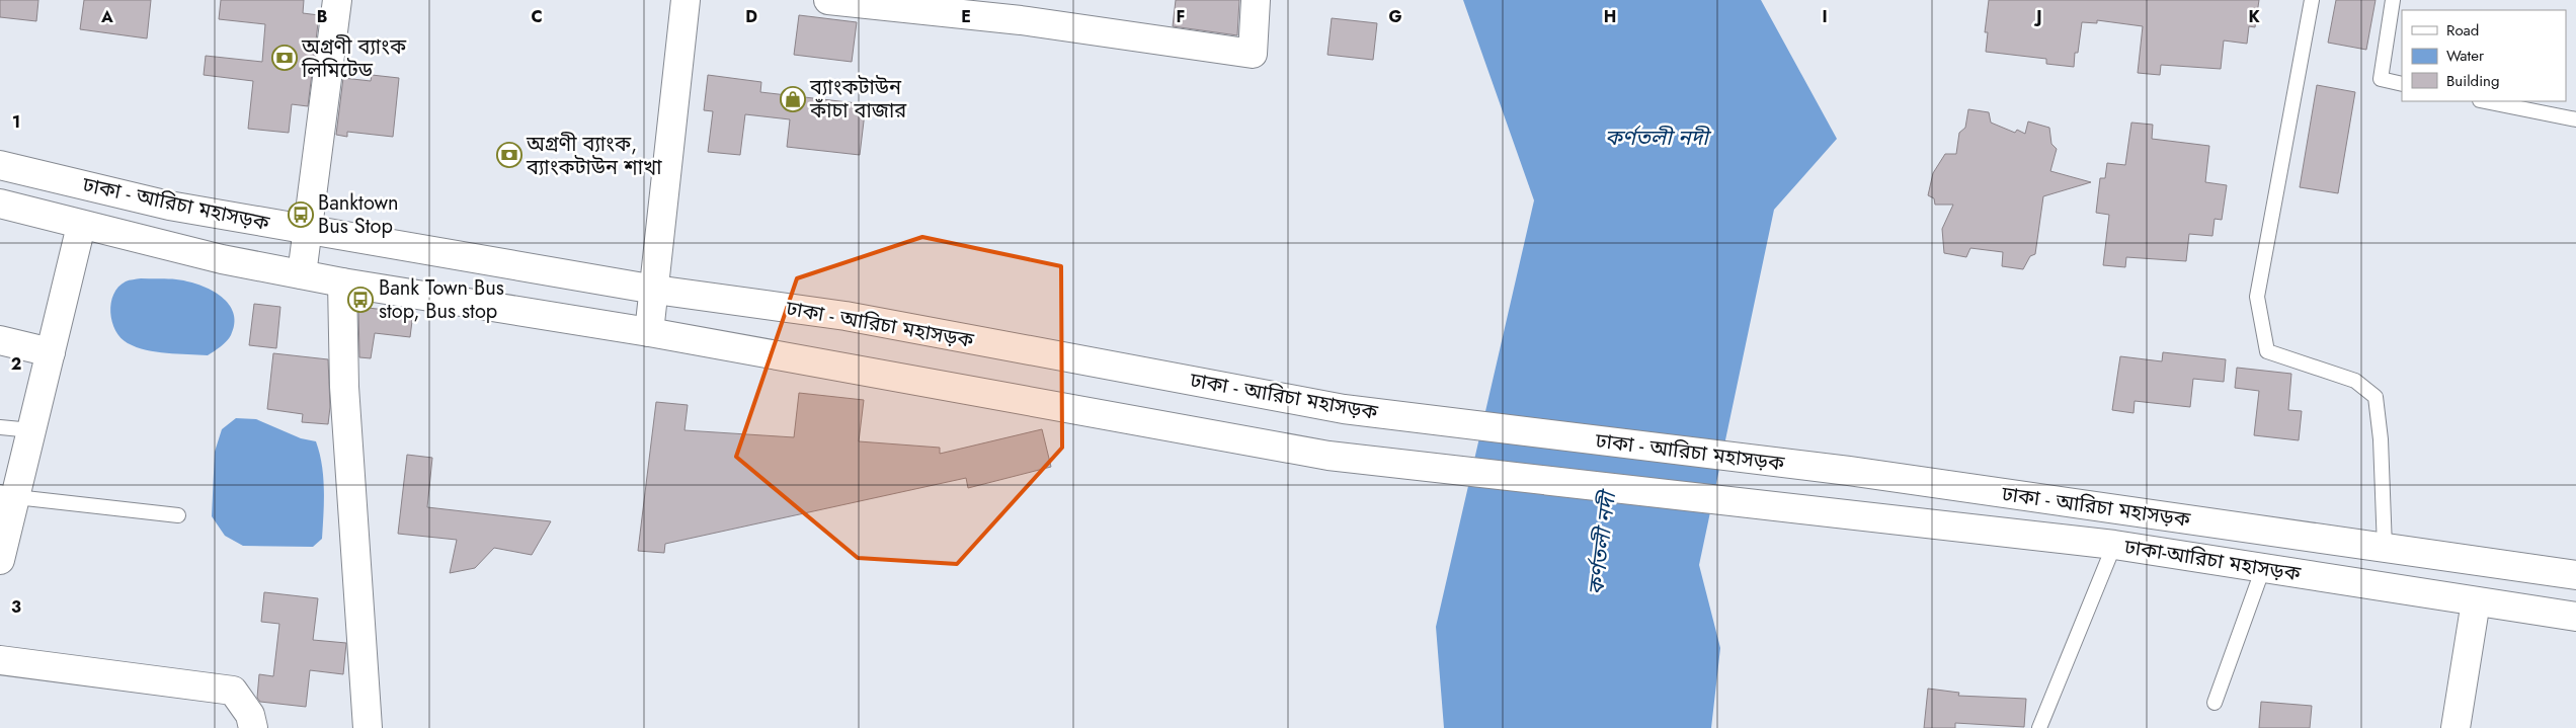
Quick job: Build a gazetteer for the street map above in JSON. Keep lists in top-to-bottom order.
{
  "streets": {
    "main road": ["ঢাকা - আরিচা মহাসড়ক", "ঢাকা-আরিচা মহাসড়ক"]
  },
  "crossings": [
    ["ঢাকা - আরিচা মহাসড়ক", "ঢাকা-আরিচা মহাসড়ক"]
  ],
  "water": ["কর্ণতলী নদী"],
  "places": {
    "bank": ["অগ্রণী ব্যাংক লিমিটেড", "অগ্রণী ব্যাংক, ব্যাংকটাউন শাখা"],
    "shop": ["ব্যাংকটাউন কাঁচা বাজার"],
    "bus stop": ["Banktown Bus Stop", "Bank Town Bus stop, Bus stop"]
  },
  "legend": ["Road", "Water", "Building"],
  "grid": {
    "columns": [
      "A",
      "B",
      "C",
      "D",
      "E",
      "F",
      "G",
      "H",
      "I",
      "J",
      "K"
    ],
    "rows": ["1", "2", "3"]
  }
}
